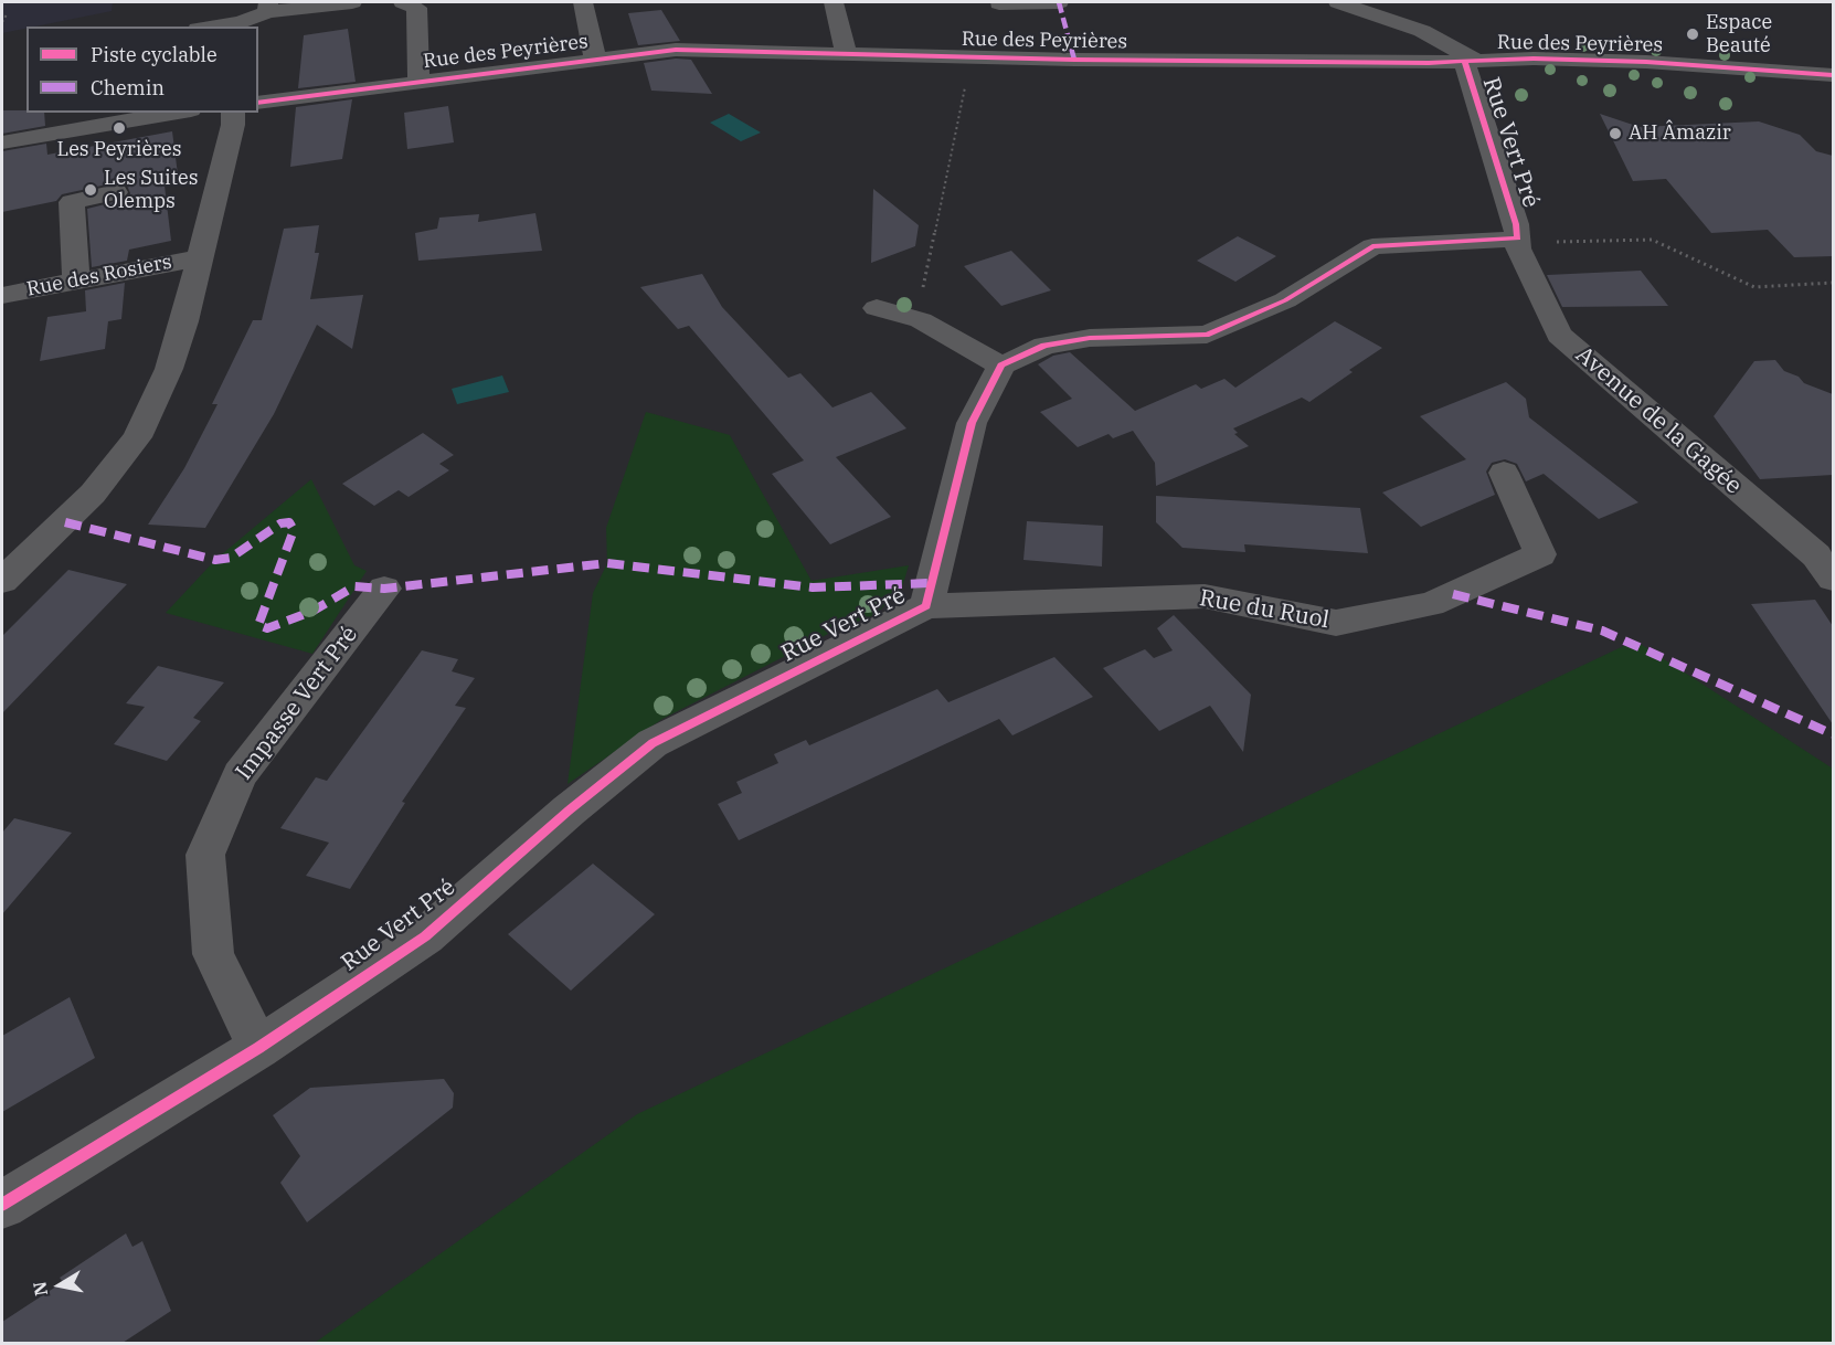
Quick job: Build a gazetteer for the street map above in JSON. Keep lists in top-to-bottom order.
{
  "streets": {
    "street": [
      "Rue des Peyrières",
      "Rue Vert Pré",
      "Rue des Rosiers",
      "Avenue de la Gagée",
      "Rue du Ruol",
      "Impasse Vert Pré"
    ]
  },
  "crossings": [
    ["Rue des Peyrières", "Rue Vert Pré"],
    ["Rue Vert Pré", "Avenue de la Gagée"],
    ["Rue Vert Pré", "Rue du Ruol"],
    ["Rue Vert Pré", "Impasse Vert Pré"]
  ],
  "places": [
    "Espace Beauté",
    "Les Peyrières",
    "AH Âmazir",
    "Les Suites Olemps"
  ],
  "legend": ["Piste cyclable", "Chemin"],
  "north": "left"
}
